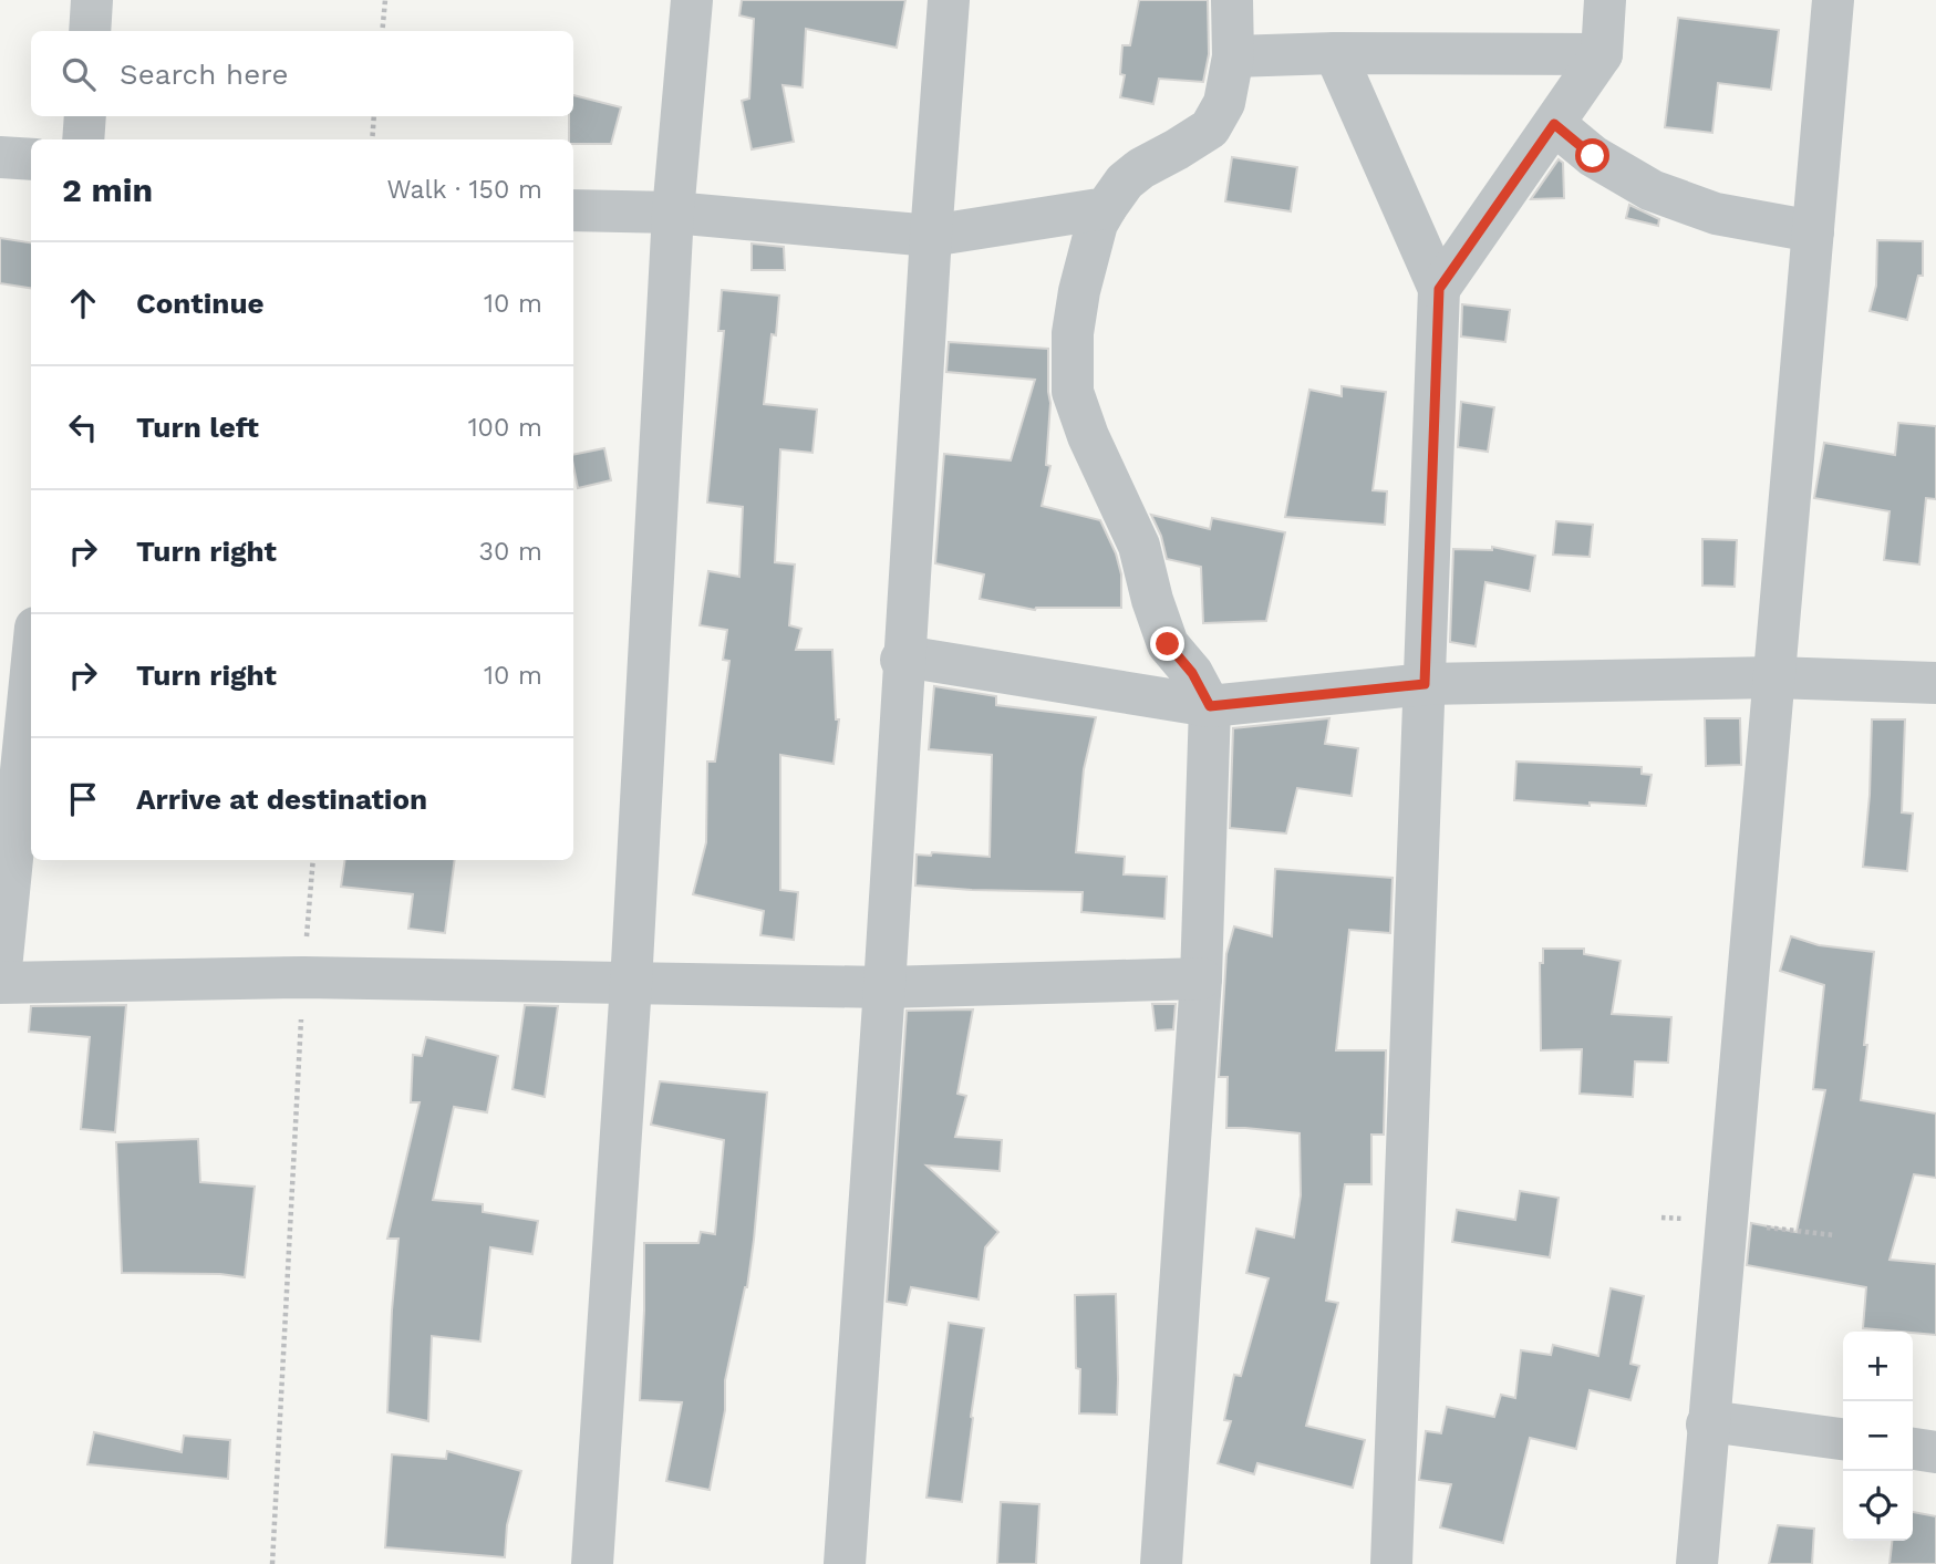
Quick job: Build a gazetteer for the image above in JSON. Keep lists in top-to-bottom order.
{
  "page": {
    "search": "Search here",
    "heading": ["2 min", "Walk · 150 m"],
    "list": [
      ["Continue", "10 m"],
      ["Turn left", "100 m"],
      ["Turn right", "30 m"],
      ["Turn right", "10 m"],
      "Arrive at destination"
    ],
    "map_buttons": ["+", "−"]
  }
}
